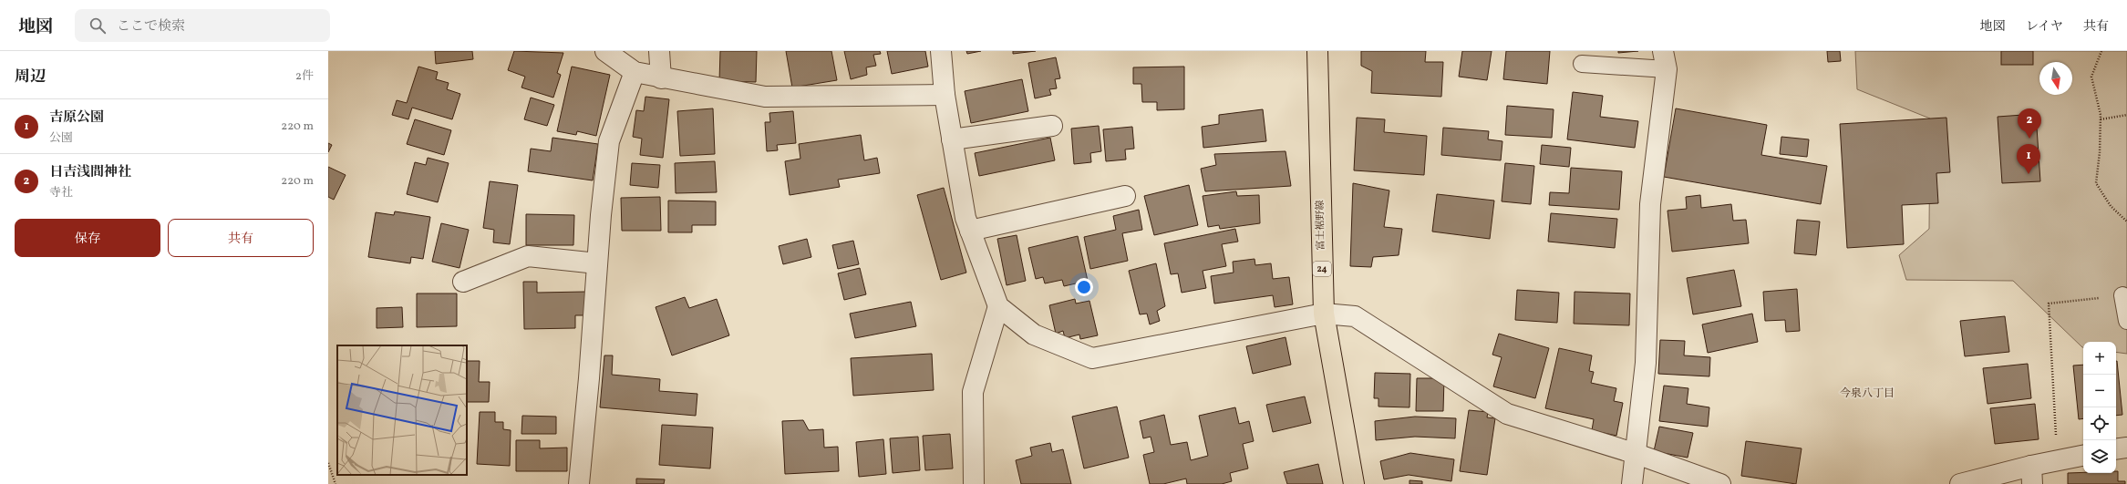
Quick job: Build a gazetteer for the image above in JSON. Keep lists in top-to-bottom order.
{
  "streets": {
    "main road": ["富士裾野線", "24"]
  },
  "districts": ["今泉八丁目"],
  "north": "bottom",
  "page": {
    "header": "地図",
    "search": "ここで検索",
    "nav": ["地図", "レイヤ", "共有"],
    "heading": ["周辺", "2件"],
    "list": [
      {
        "mark": "1",
        "name": "吉原公園",
        "note": "公園",
        "value": "220 m"
      },
      {
        "mark": "2",
        "name": "日吉浅間神社",
        "note": "寺社",
        "value": "220 m"
      }
    ],
    "pins": ["2", "1"],
    "buttons": ["保存", "共有"],
    "map_buttons": ["+", "−"]
  }
}
